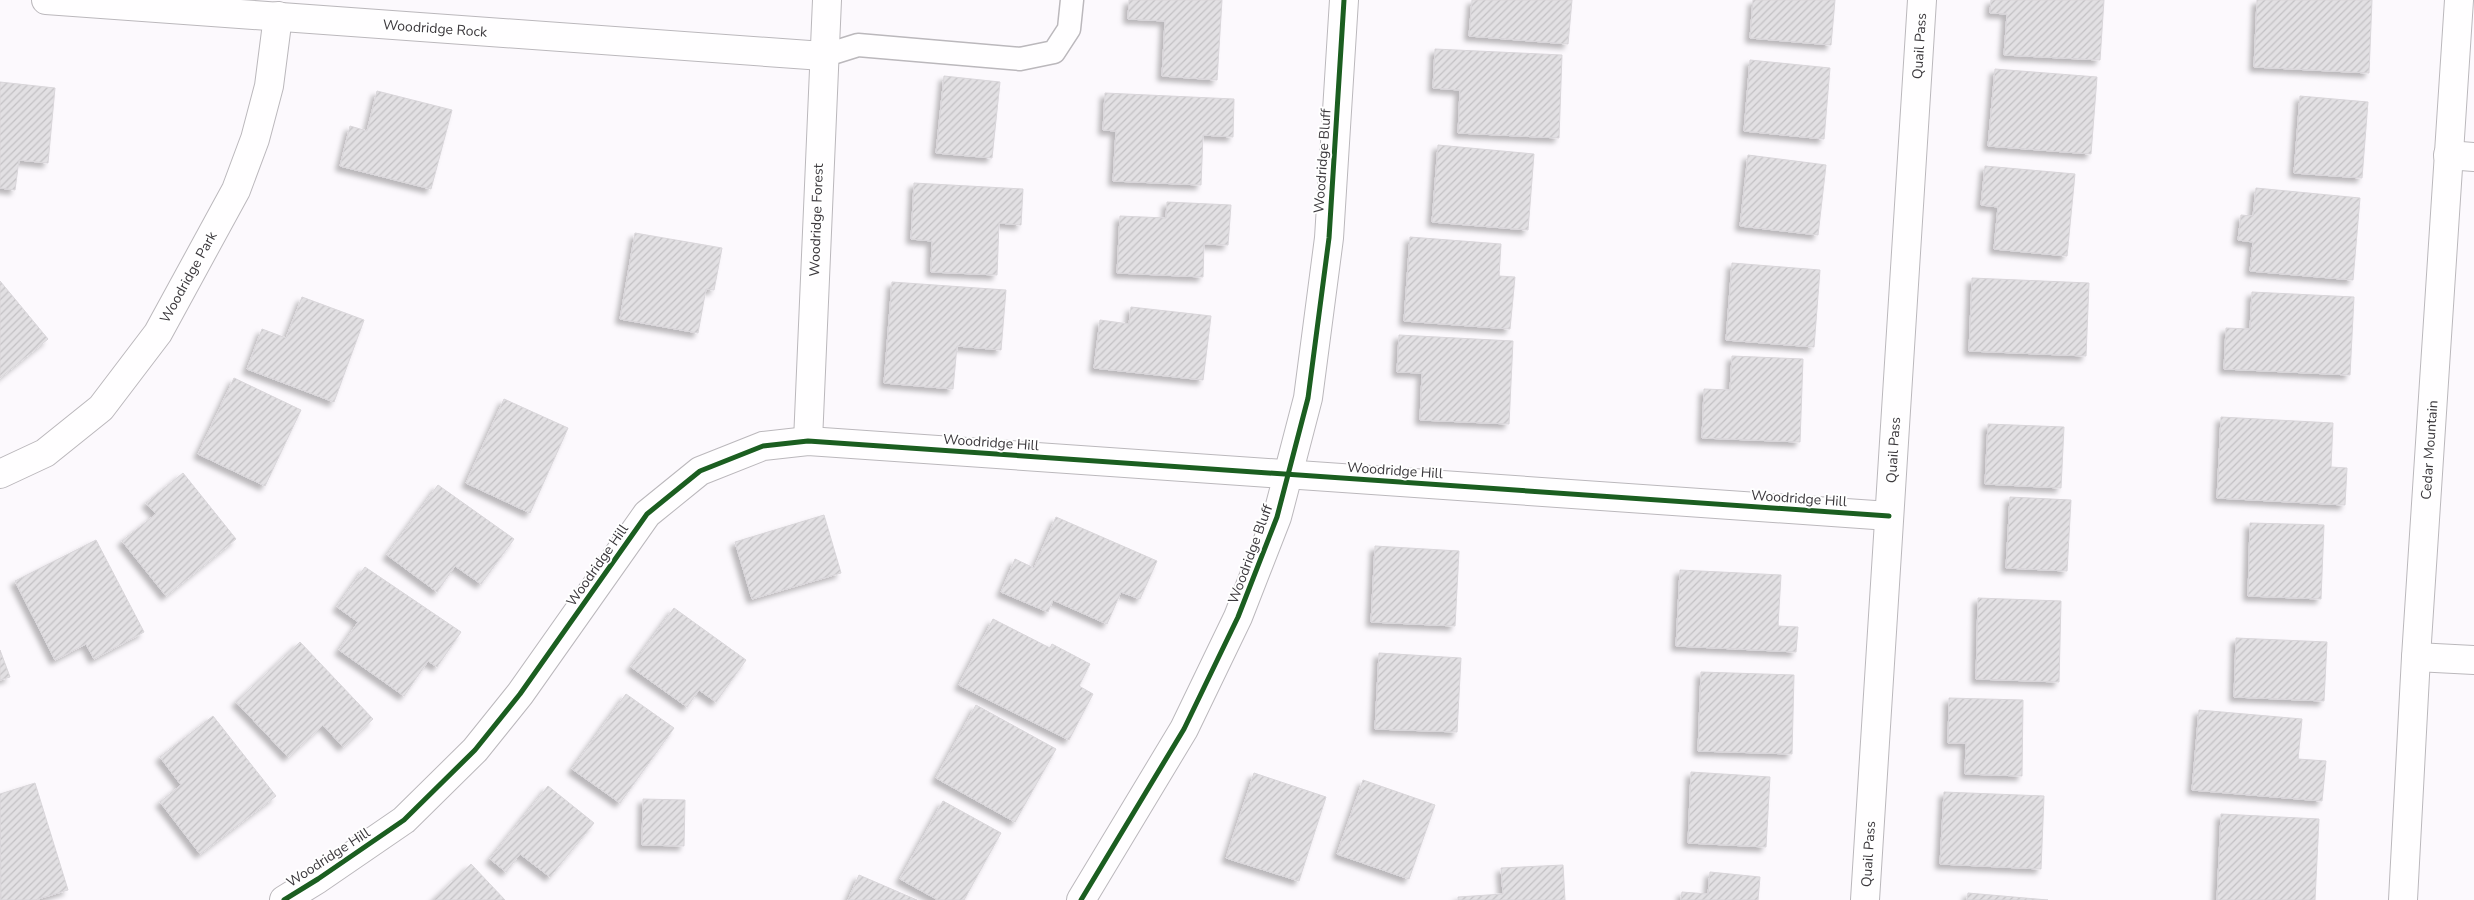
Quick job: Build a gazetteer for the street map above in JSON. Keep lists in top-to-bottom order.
{
  "streets": {
    "street": [
      "Woodridge Rock",
      "Quail Pass",
      "Woodridge Bluff",
      "Woodridge Forest",
      "Woodridge Park",
      "Woodridge Hill",
      "Cedar Mountain"
    ]
  },
  "crossings": [
    ["Woodridge Rock", "Woodridge Forest"],
    ["Woodridge Rock", "Woodridge Park"],
    ["Quail Pass", "Woodridge Hill"],
    ["Woodridge Bluff", "Woodridge Hill"],
    ["Woodridge Forest", "Woodridge Hill"]
  ]
}
